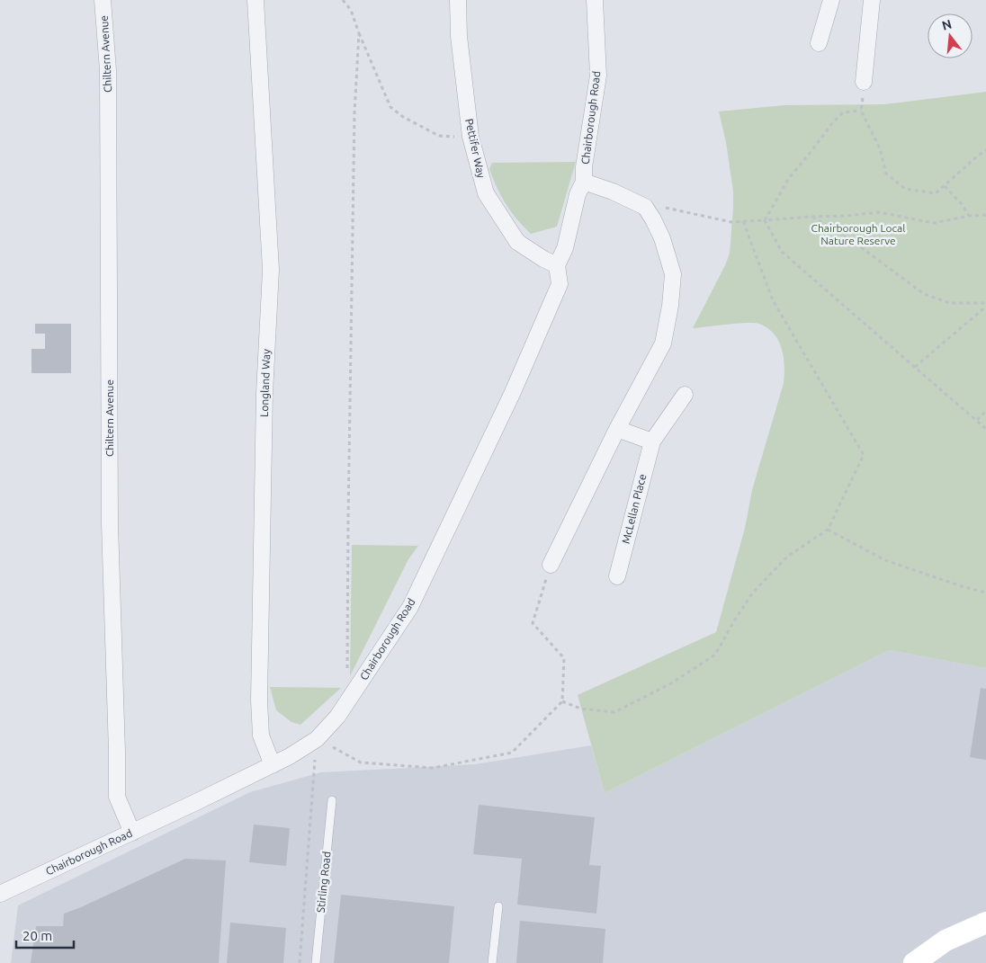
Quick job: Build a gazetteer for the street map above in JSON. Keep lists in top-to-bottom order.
{
  "streets": {
    "street": [
      "Chiltern Avenue",
      "Chairborough Road",
      "Pettifer Way",
      "Longland Way",
      "McLellan Place"
    ],
    "lane": ["Stirling Road"]
  },
  "crossings": [
    ["Chiltern Avenue", "Chairborough Road"],
    ["Chairborough Road", "Pettifer Way"],
    ["Chairborough Road", "Longland Way"]
  ],
  "parks": ["Chairborough Local Nature Reserve"],
  "scale_bar": "20 m",
  "north": "top"
}
